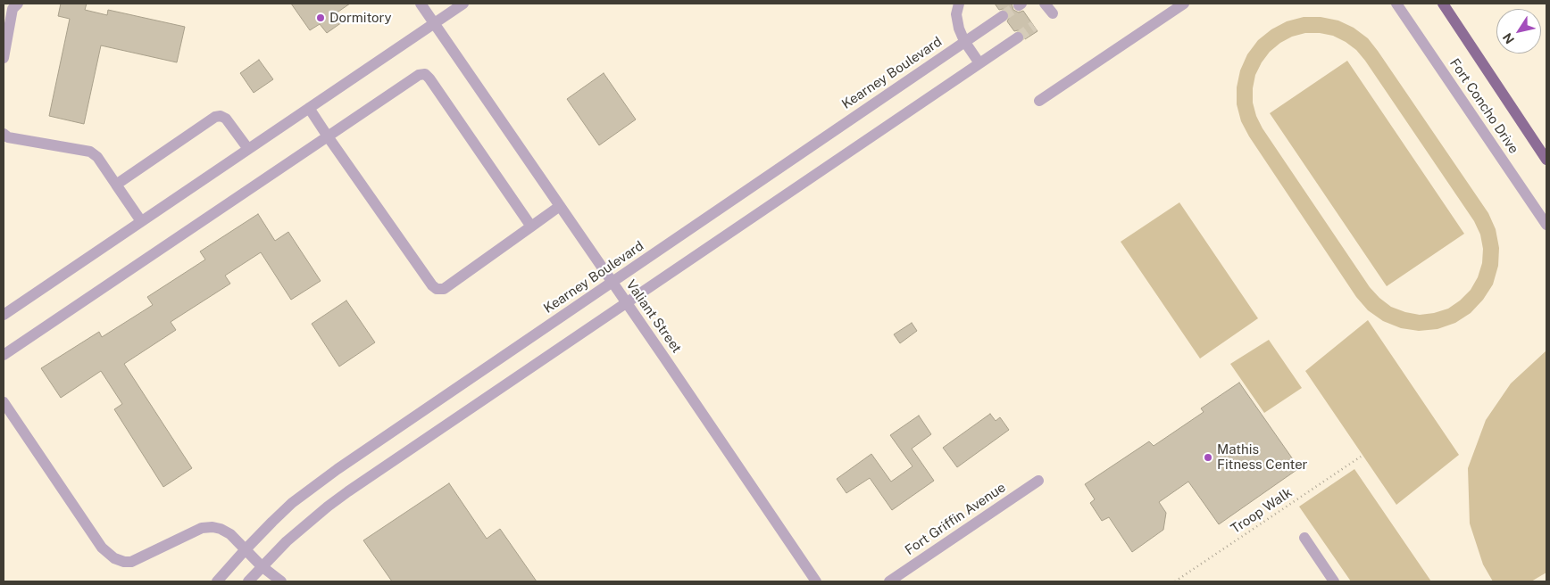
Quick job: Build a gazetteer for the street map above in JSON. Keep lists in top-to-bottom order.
{
  "streets": {
    "street": [
      "Kearney Boulevard",
      "Fort Concho Drive",
      "Valiant Street",
      "Fort Griffin Avenue"
    ],
    "path": ["Troop Walk"]
  },
  "crossings": [
    ["Kearney Boulevard", "Valiant Street"]
  ],
  "places": ["Dormitory", "Mathis Fitness Center"],
  "north": "bottom left"
}
